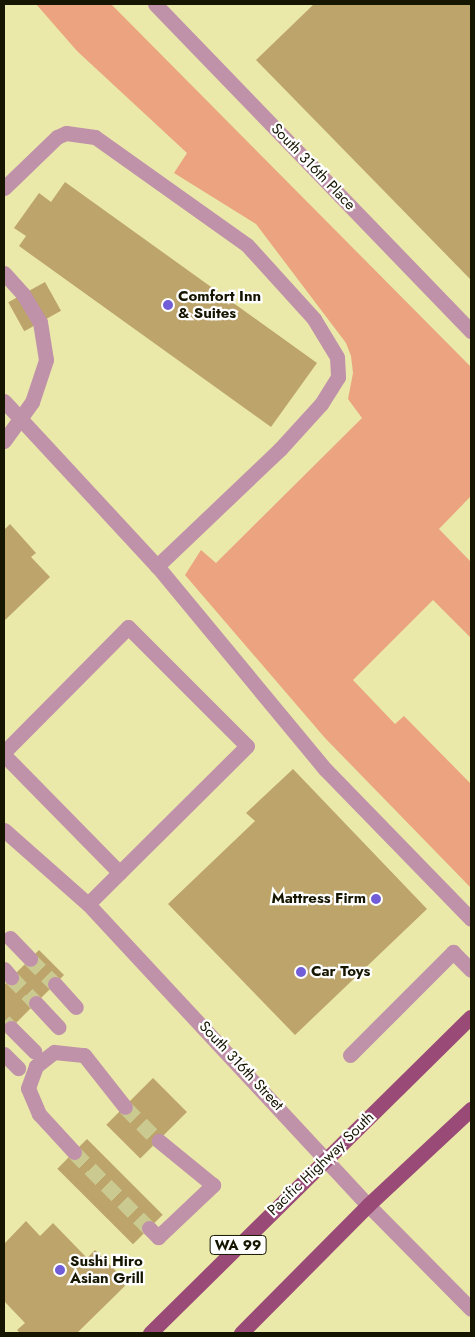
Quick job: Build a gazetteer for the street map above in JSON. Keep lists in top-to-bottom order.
{
  "streets": {
    "main road": ["Pacific Highway South", "WA 99"],
    "street": ["South 316th Place", "South 316th Street"]
  },
  "crossings": [
    ["South 316th Street", "Pacific Highway South"]
  ],
  "places": [
    "Comfort Inn & Suites",
    "Mattress Firm",
    "Car Toys",
    "Sushi Hiro Asian Grill"
  ]
}
